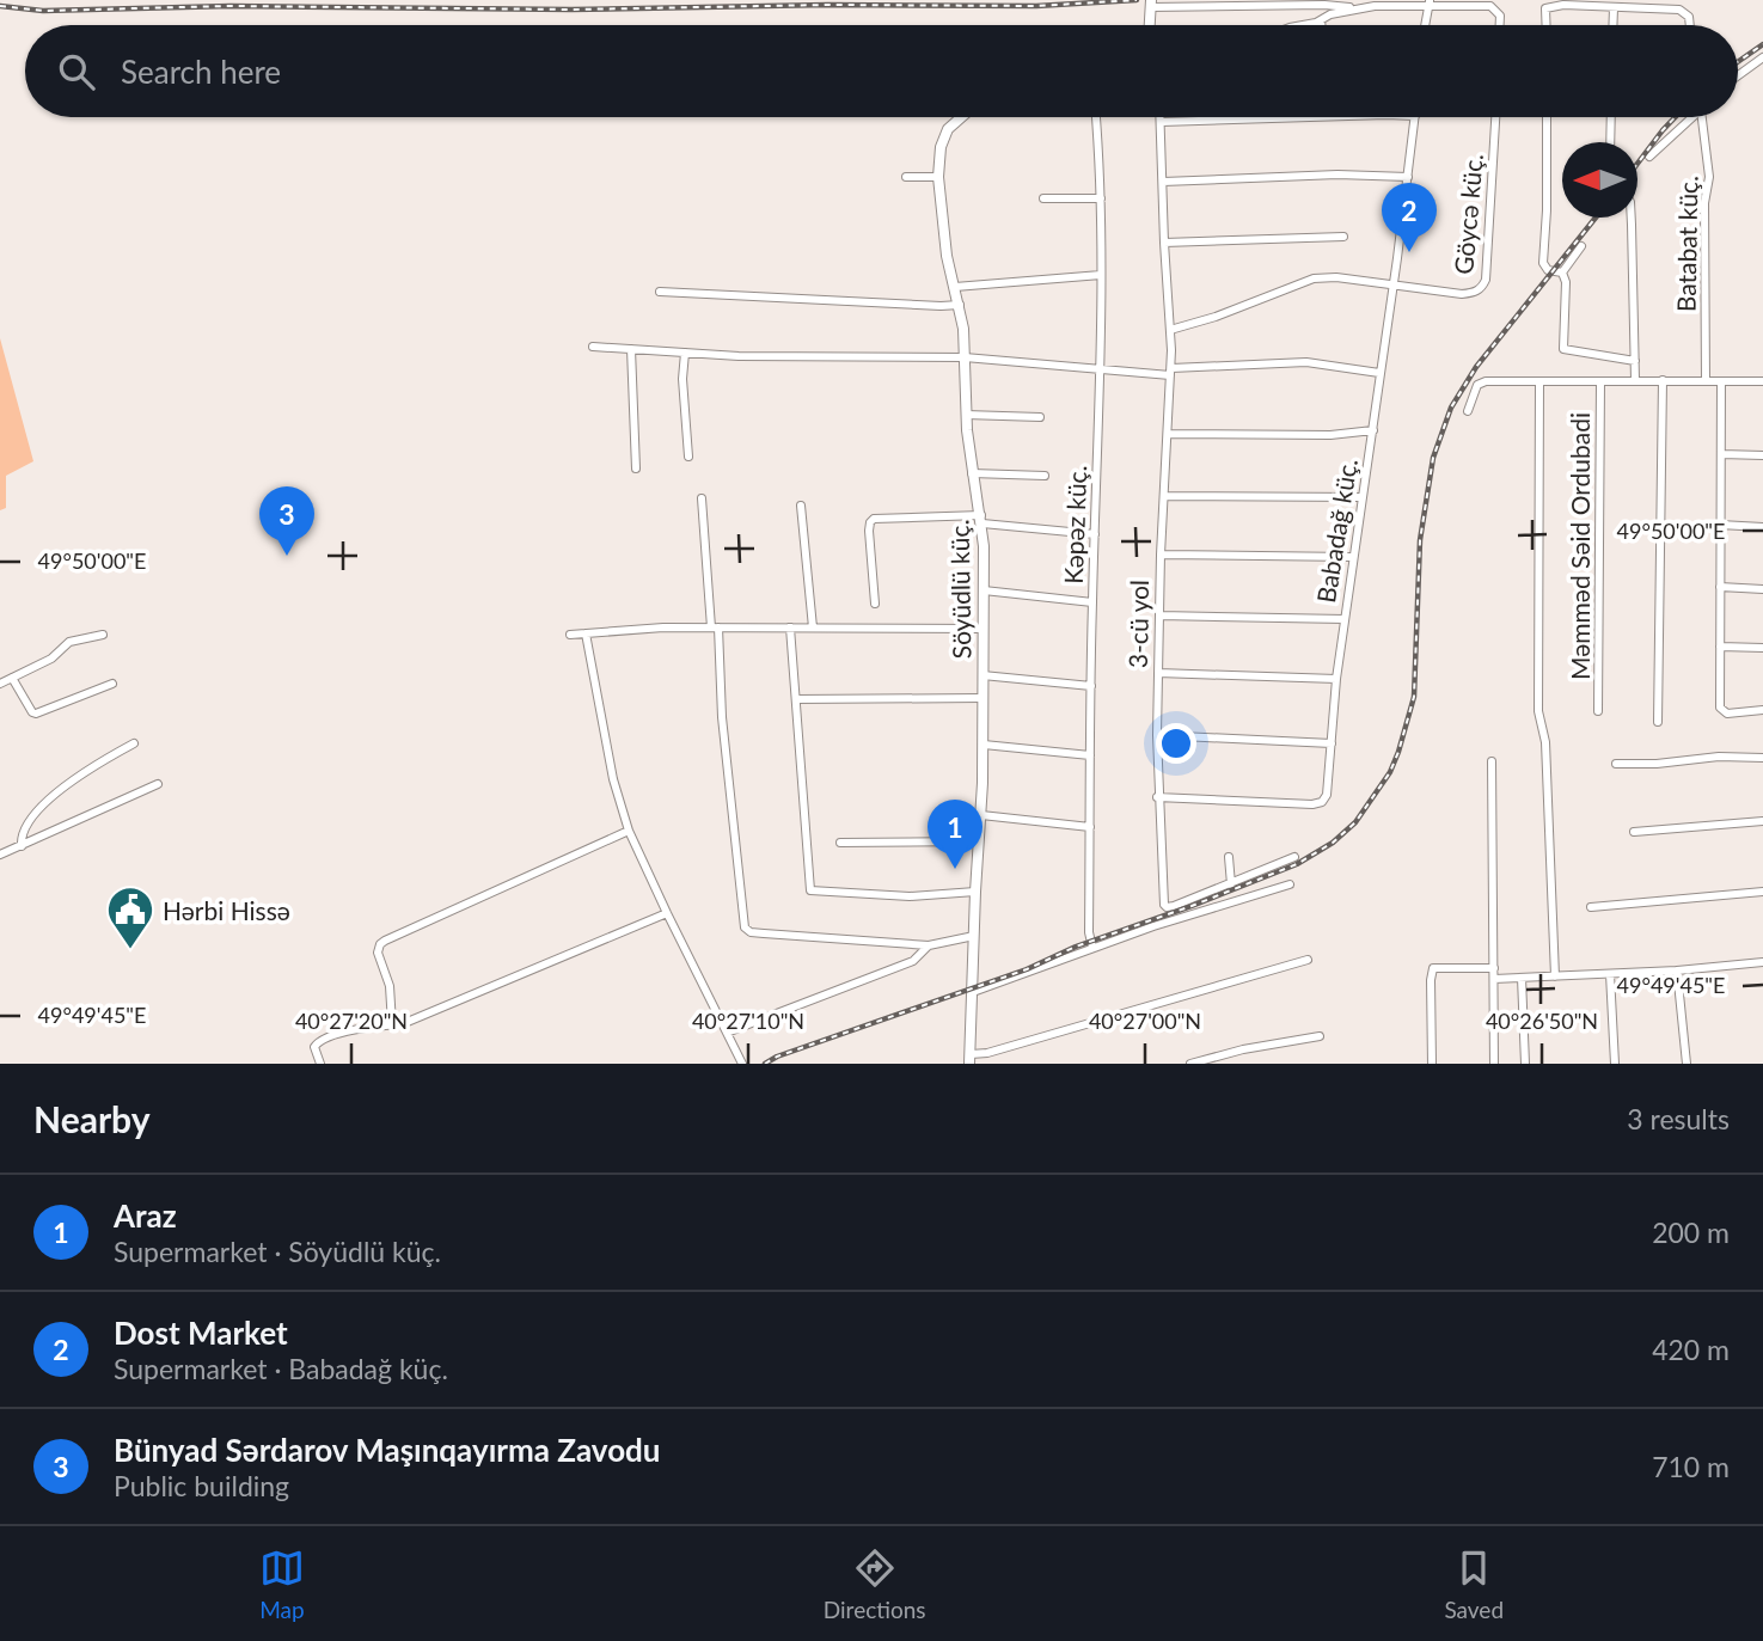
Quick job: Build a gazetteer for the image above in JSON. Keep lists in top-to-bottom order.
{
  "streets": {
    "street": [
      "Göycə küç.",
      "Batabat küç.",
      "Kəpəz küç.",
      "Babadağ küç.",
      "Məmməd Səid Ordubadi",
      "Söyüdlü küç.",
      "3-cü yol"
    ]
  },
  "crossings": [
    ["Göycə küç.", "Babadağ küç."],
    ["Babadağ küç.", "3-cü yol"]
  ],
  "places": {
    "public building": ["Hərbi Hissə"]
  },
  "north": "left",
  "page": {
    "search": "Search here",
    "pins": ["2", "3", "1"],
    "heading": ["Nearby", "3 results"],
    "list": [
      {
        "mark": "1",
        "name": "Araz",
        "note": "Supermarket · Söyüdlü küç.",
        "value": "200 m"
      },
      {
        "mark": "2",
        "name": "Dost Market",
        "note": "Supermarket · Babadağ küç.",
        "value": "420 m"
      },
      {
        "mark": "3",
        "name": "Bünyad Sərdarov Maşınqayırma Zavodu",
        "note": "Public building",
        "value": "710 m"
      }
    ],
    "nav": ["Map", "Directions", "Saved"]
  },
  "coordinates": [
    "49°50'00\"E",
    "49°49'45\"E",
    "40°27'20\"N",
    "40°27'10\"N",
    "40°27'00\"N",
    "40°26'50\"N"
  ]
}
